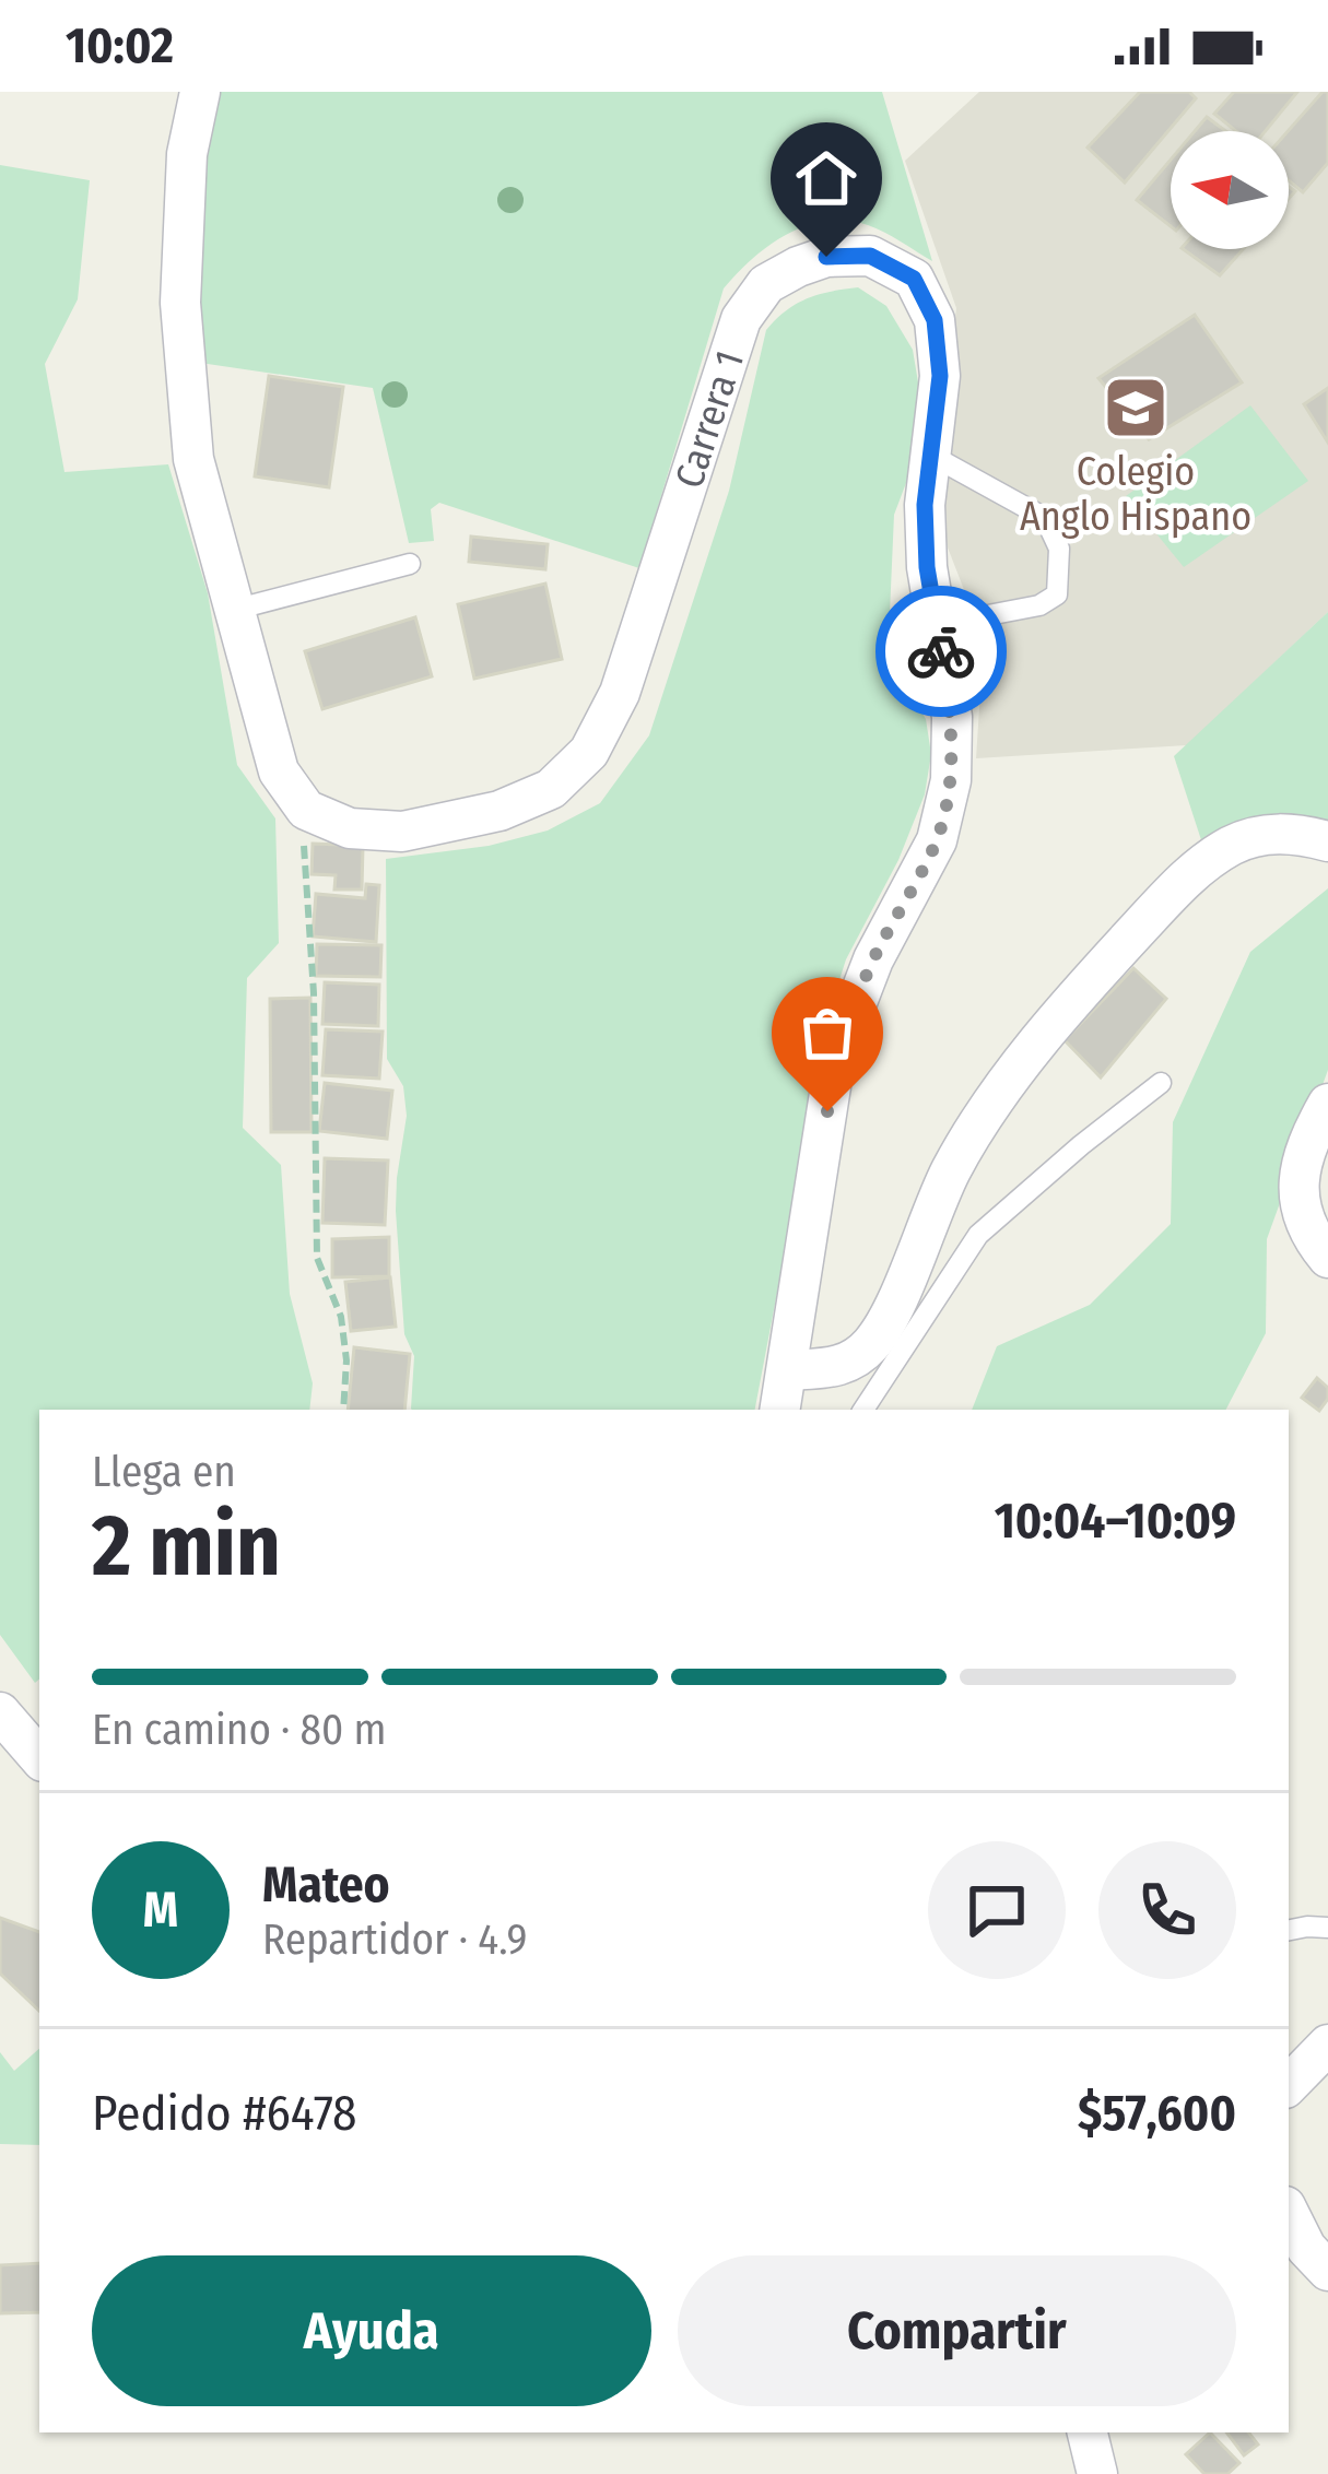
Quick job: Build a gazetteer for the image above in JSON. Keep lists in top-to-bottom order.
{
  "streets": {
    "street": ["Carrera 1"]
  },
  "places": {
    "school or university": ["Colegio Anglo Hispano"]
  },
  "north": "left",
  "page": {
    "status": "10:02",
    "heading": ["2 min", "Llega en", "10:04–10:09"],
    "panel": [
      "Mateo",
      "Repartidor · 4.9",
      "Pedido #6478",
      "$57,600"
    ],
    "bar": "En camino · 80 m",
    "round": "M",
    "buttons": ["Ayuda", "Compartir"]
  }
}
